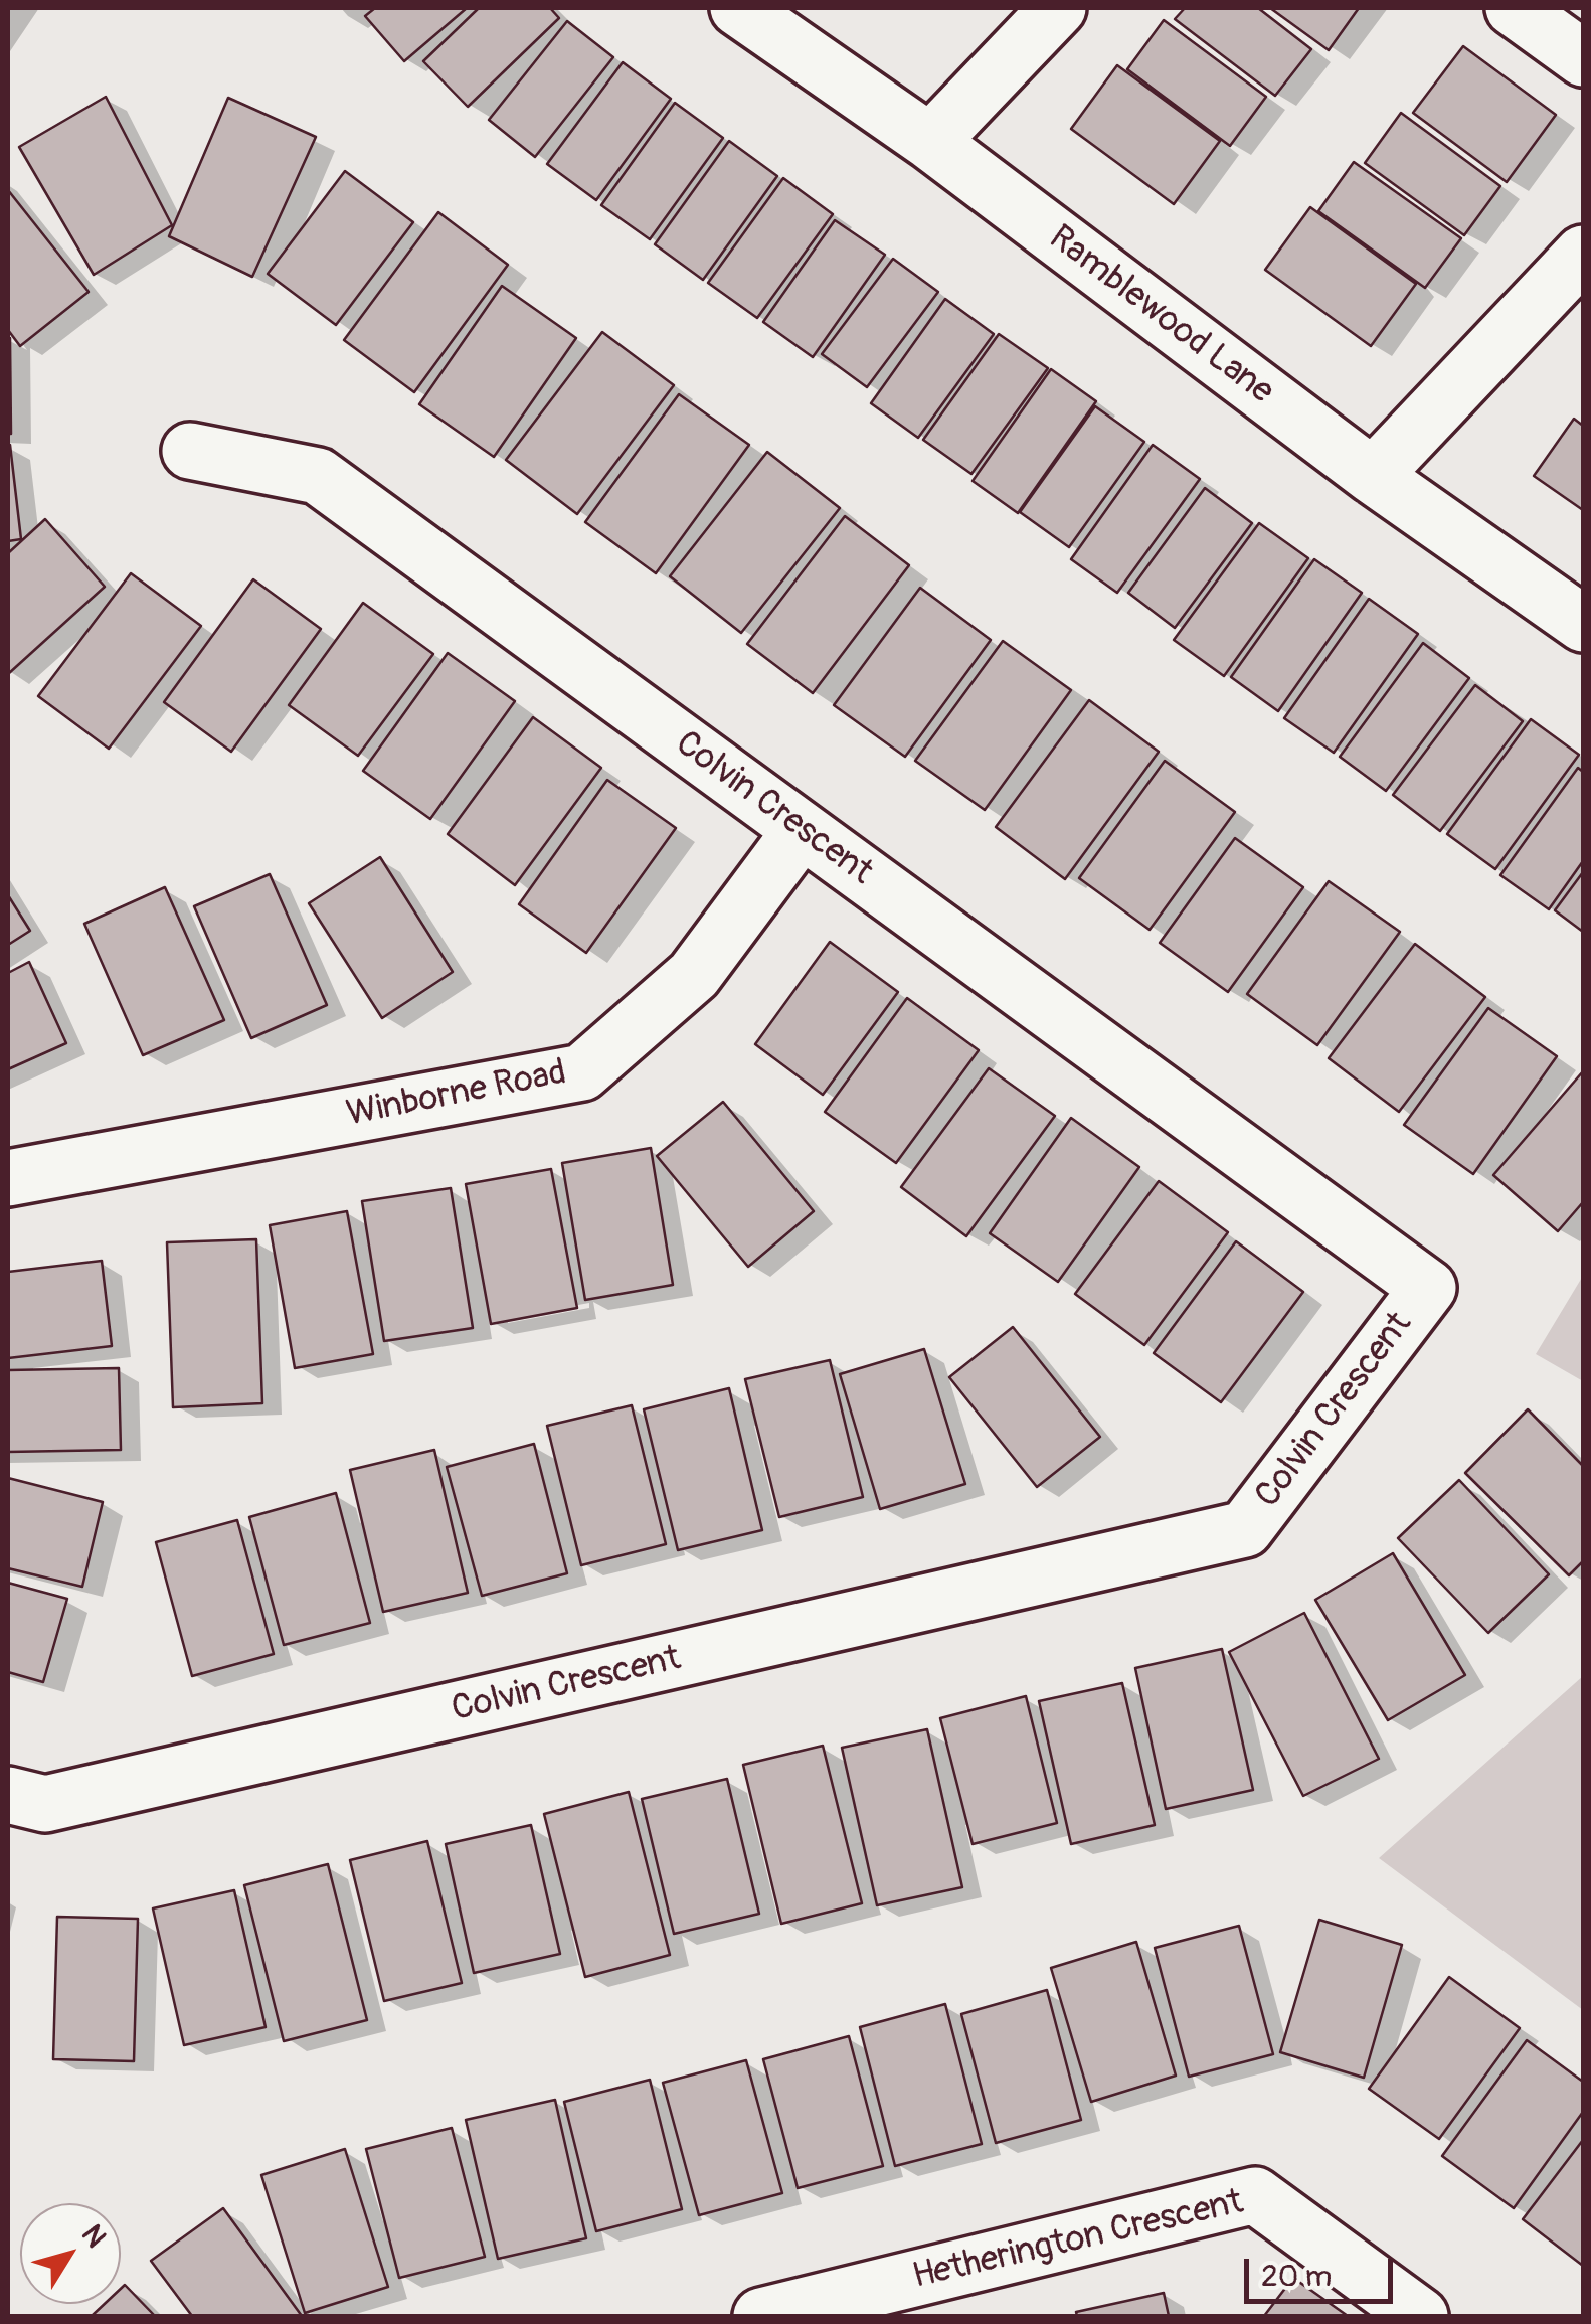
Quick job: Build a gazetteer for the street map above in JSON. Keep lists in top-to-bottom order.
{
  "streets": {
    "street": [
      "Ramblewood Lane",
      "Colvin Crescent",
      "Winborne Road",
      "Hetherington Crescent"
    ]
  },
  "crossings": [
    ["Colvin Crescent", "Winborne Road"]
  ],
  "scale_bar": "20 m",
  "north": "top right"
}
